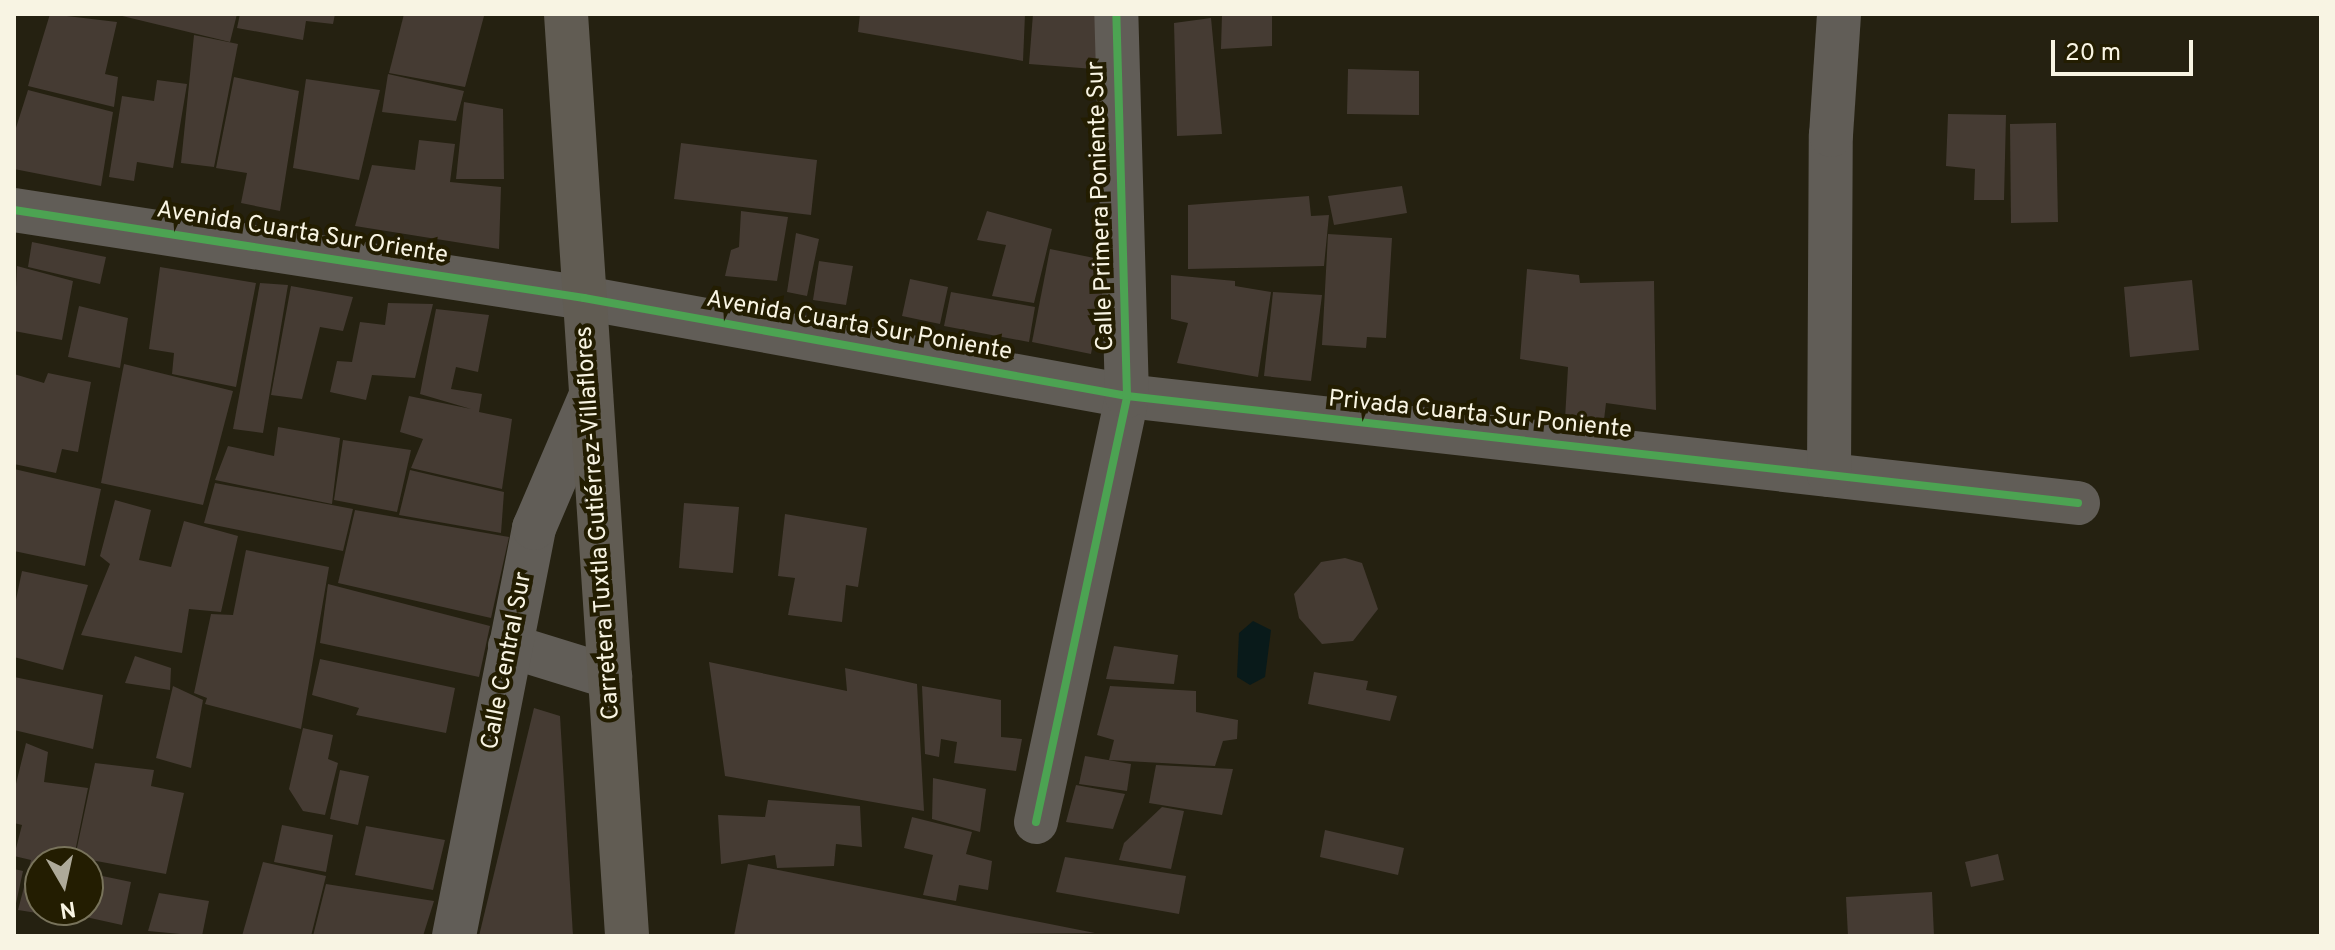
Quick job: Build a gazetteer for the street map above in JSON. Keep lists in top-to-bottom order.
{
  "streets": {
    "main road": ["Carretera Tuxtla Gutiérrez-Villaflores"],
    "street": [
      "Calle Primera Poniente Sur",
      "Avenida Cuarta Sur Oriente",
      "Avenida Cuarta Sur Poniente",
      "Privada Cuarta Sur Poniente",
      "Calle Central Sur"
    ]
  },
  "crossings": [
    ["Calle Primera Poniente Sur", "Avenida Cuarta Sur Poniente"],
    ["Calle Primera Poniente Sur", "Privada Cuarta Sur Poniente"],
    ["Avenida Cuarta Sur Oriente", "Avenida Cuarta Sur Poniente"],
    ["Avenida Cuarta Sur Oriente", "Carretera Tuxtla Gutiérrez-Villaflores"],
    ["Avenida Cuarta Sur Poniente", "Privada Cuarta Sur Poniente"],
    ["Avenida Cuarta Sur Poniente", "Carretera Tuxtla Gutiérrez-Villaflores"],
    ["Carretera Tuxtla Gutiérrez-Villaflores", "Calle Central Sur"]
  ],
  "scale_bar": "20 m",
  "north": "bottom"
}
